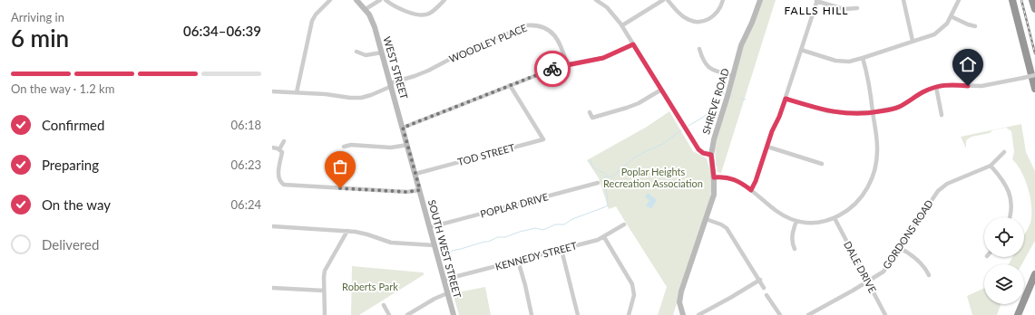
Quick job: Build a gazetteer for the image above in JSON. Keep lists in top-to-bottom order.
{
  "streets": {
    "main road": ["WEST STREET", "SHREVE ROAD", "SOUTH WEST STREET"],
    "street": [
      "WOODLEY PLACE",
      "TOD STREET",
      "POPLAR DRIVE",
      "GORDONS ROAD",
      "KENNEDY STREET",
      "DALE DRIVE"
    ]
  },
  "crossings": [
    ["WOODLEY PLACE", "WEST STREET"],
    ["WEST STREET", "SOUTH WEST STREET"],
    ["TOD STREET", "SOUTH WEST STREET"],
    ["POPLAR DRIVE", "SOUTH WEST STREET"],
    ["GORDONS ROAD", "DALE DRIVE"],
    ["SOUTH WEST STREET", "KENNEDY STREET"]
  ],
  "districts": ["FALLS HILL"],
  "parks": ["Poplar Heights Recreation Association", "Roberts Park"],
  "page": {
    "heading": ["6 min", "Arriving in", "06:34–06:39"],
    "bar": "On the way · 1.2 km",
    "list": [
      ["Confirmed", "06:18"],
      ["Preparing", "06:23"],
      ["On the way", "06:24"],
      "Delivered"
    ]
  }
}
